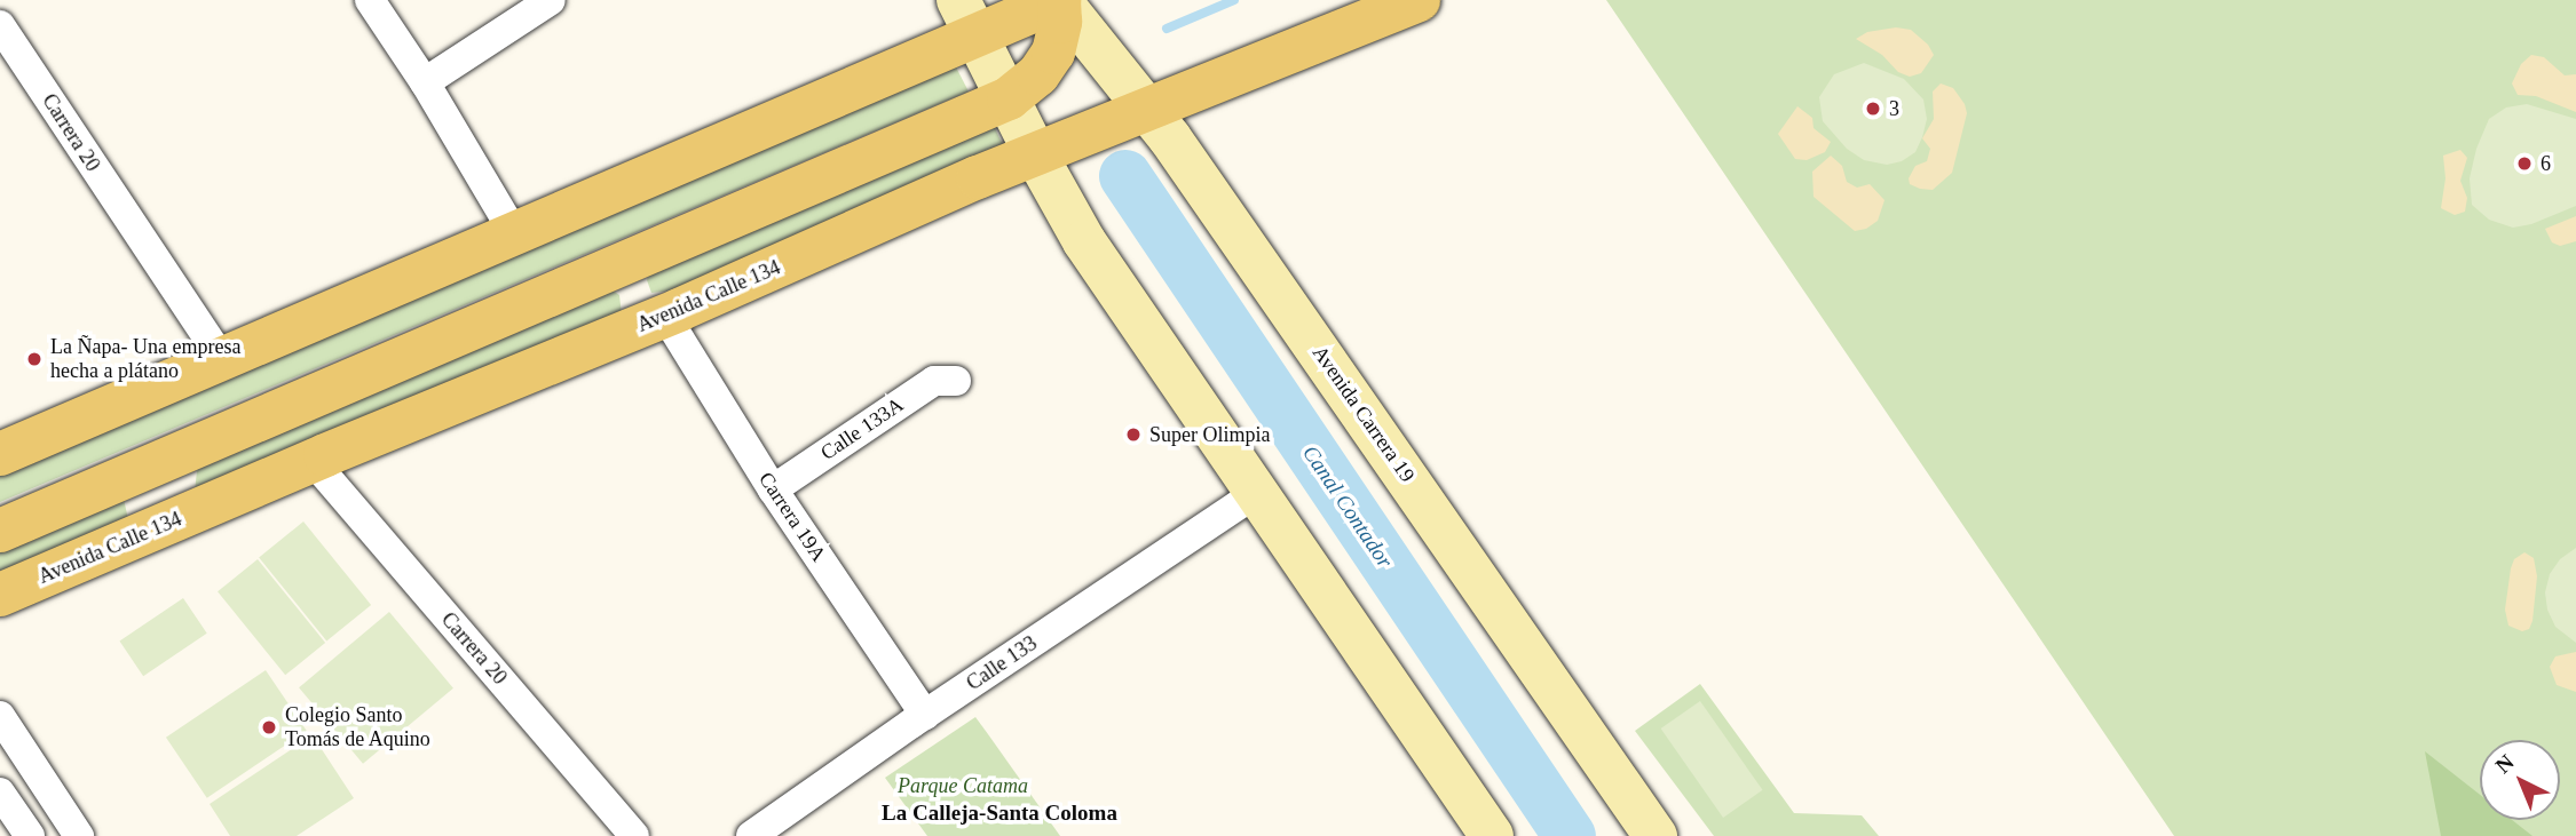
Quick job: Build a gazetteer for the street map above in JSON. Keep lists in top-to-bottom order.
{
  "streets": {
    "main road": ["Avenida Calle 134", "Avenida Carrera 19"],
    "street": [
      "Carrera 20",
      "Calle 133A",
      "Carrera 19A",
      "Calle 133"
    ]
  },
  "crossings": [
    ["Carrera 20", "Avenida Calle 134"],
    ["Avenida Calle 134", "Avenida Carrera 19"],
    ["Avenida Calle 134", "Carrera 19A"],
    ["Calle 133A", "Carrera 19A"],
    ["Carrera 19A", "Calle 133"]
  ],
  "districts": ["La Calleja-Santa Coloma"],
  "water": ["Canal Contador"],
  "parks": ["Parque Catama"],
  "places": [
    "3",
    "6",
    "La Ñapa- Una empresa hecha a plátano",
    "Super Olimpia",
    "Colegio Santo Tomás de Aquino"
  ],
  "north": "top left"
}
